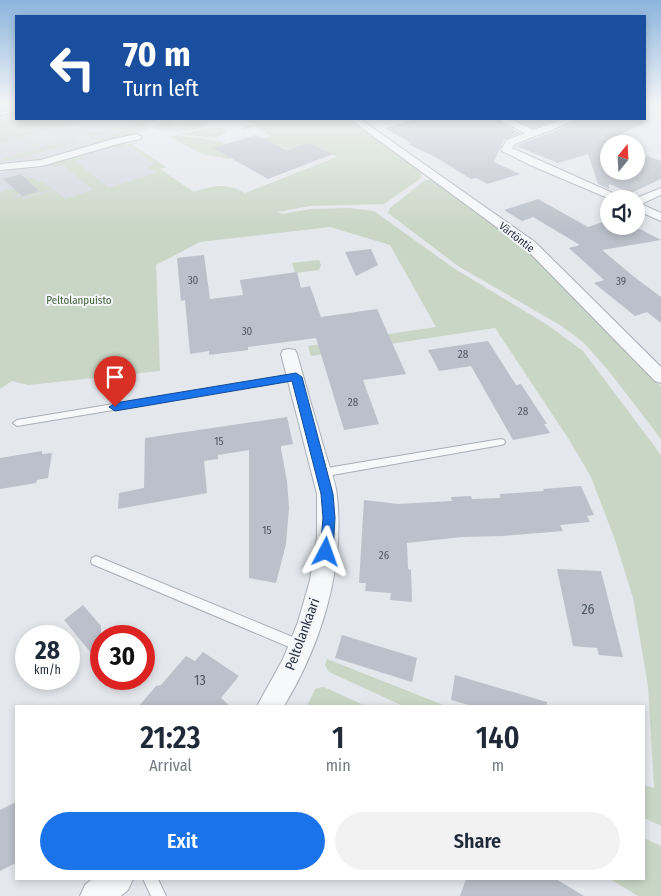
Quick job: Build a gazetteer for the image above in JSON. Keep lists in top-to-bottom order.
{
  "streets": {
    "street": ["Värtöntie", "Peltolankaari"]
  },
  "parks": ["Peltolanpuisto"],
  "house_numbers": [
    "30",
    "39",
    "30",
    "28",
    "28",
    "28",
    "15",
    "15",
    "26",
    "26",
    "13"
  ],
  "north": "top",
  "page": {
    "turn": ["70 m", "Turn left"],
    "speed": "28 km/h",
    "limit": "30",
    "eta": [
      "21:23",
      "Arrival",
      "1",
      "min",
      "140",
      "m"
    ],
    "buttons": ["Exit", "Share"]
  }
}
